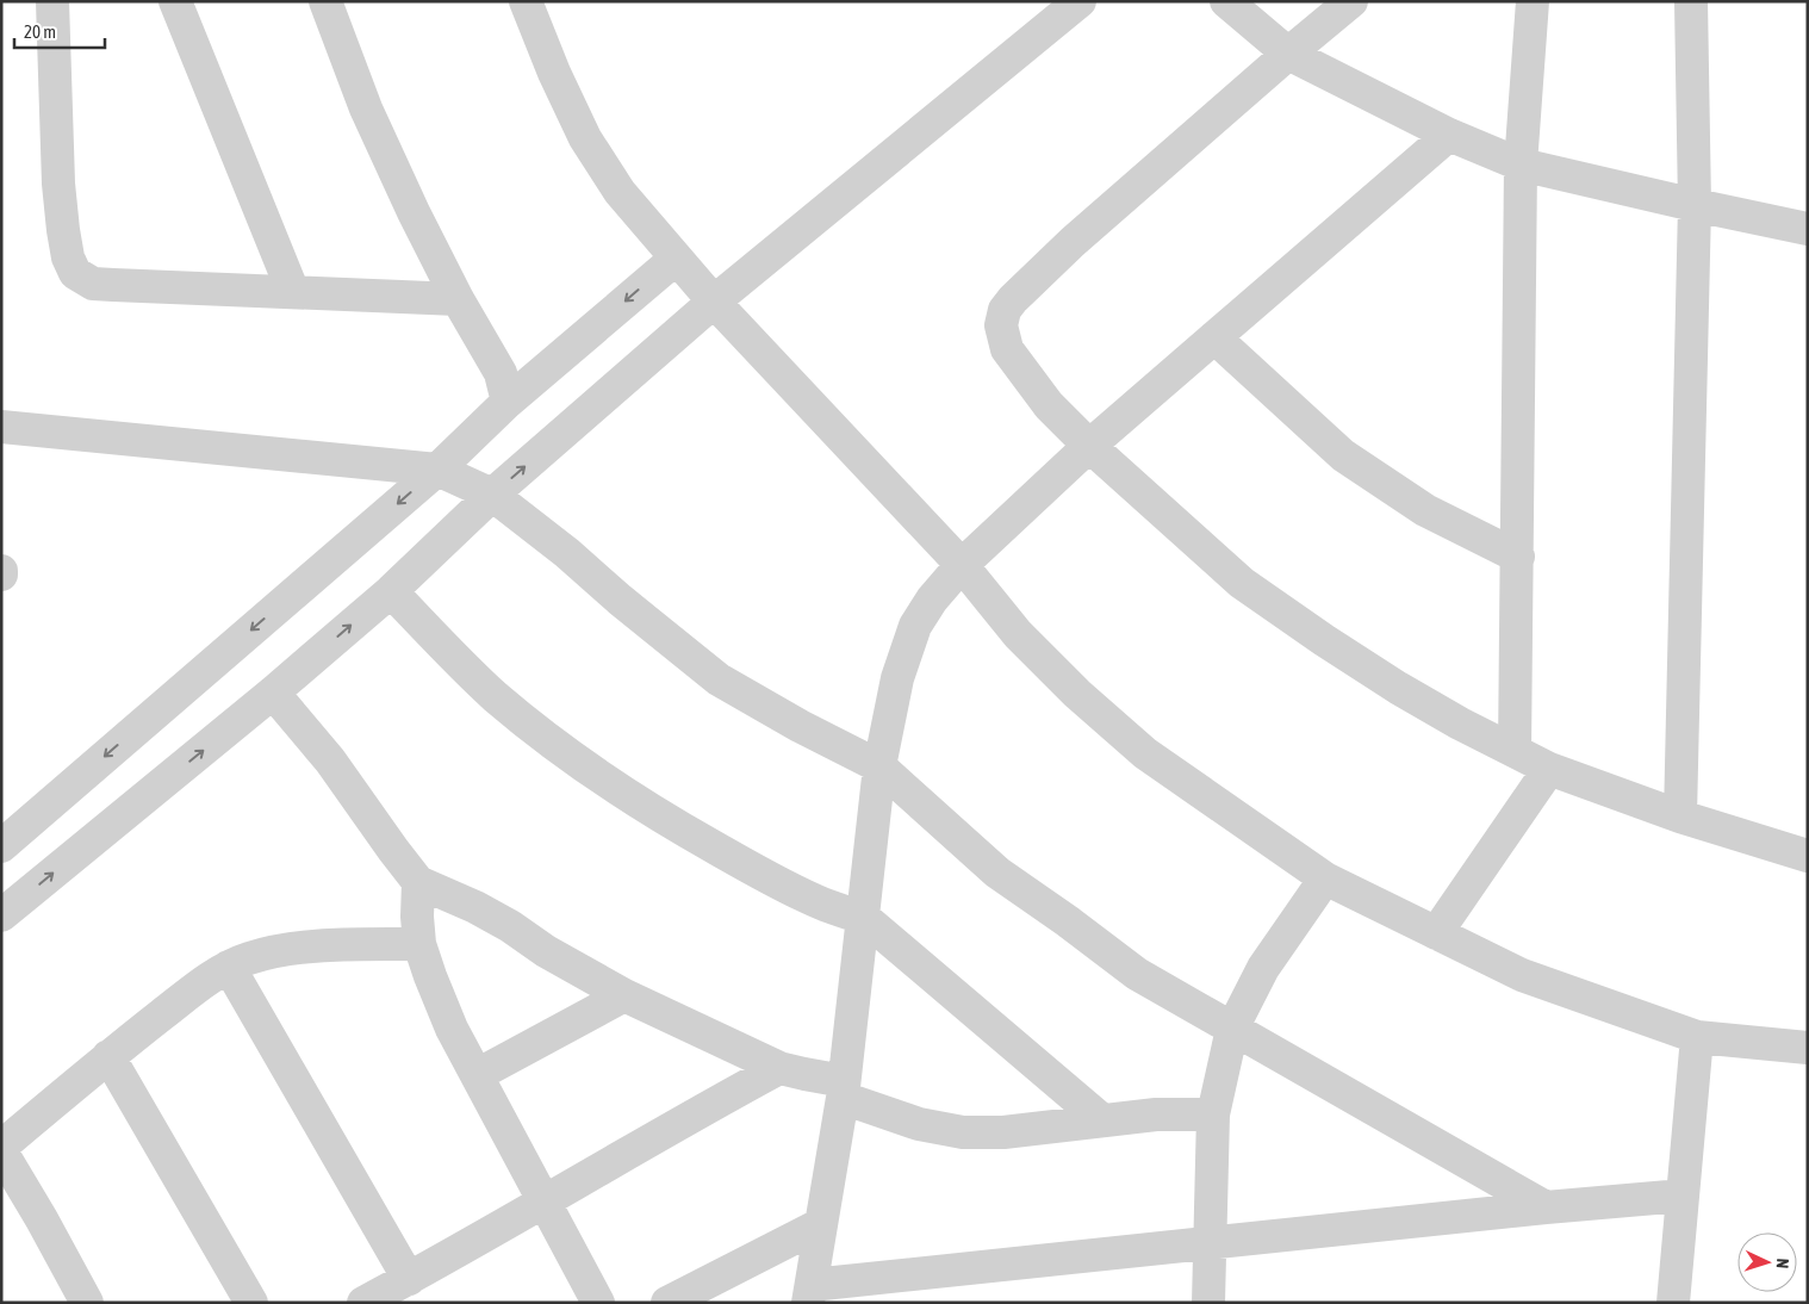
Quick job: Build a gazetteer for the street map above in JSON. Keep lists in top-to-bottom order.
{
  "scale_bar": "20 m",
  "north": "right"
}
